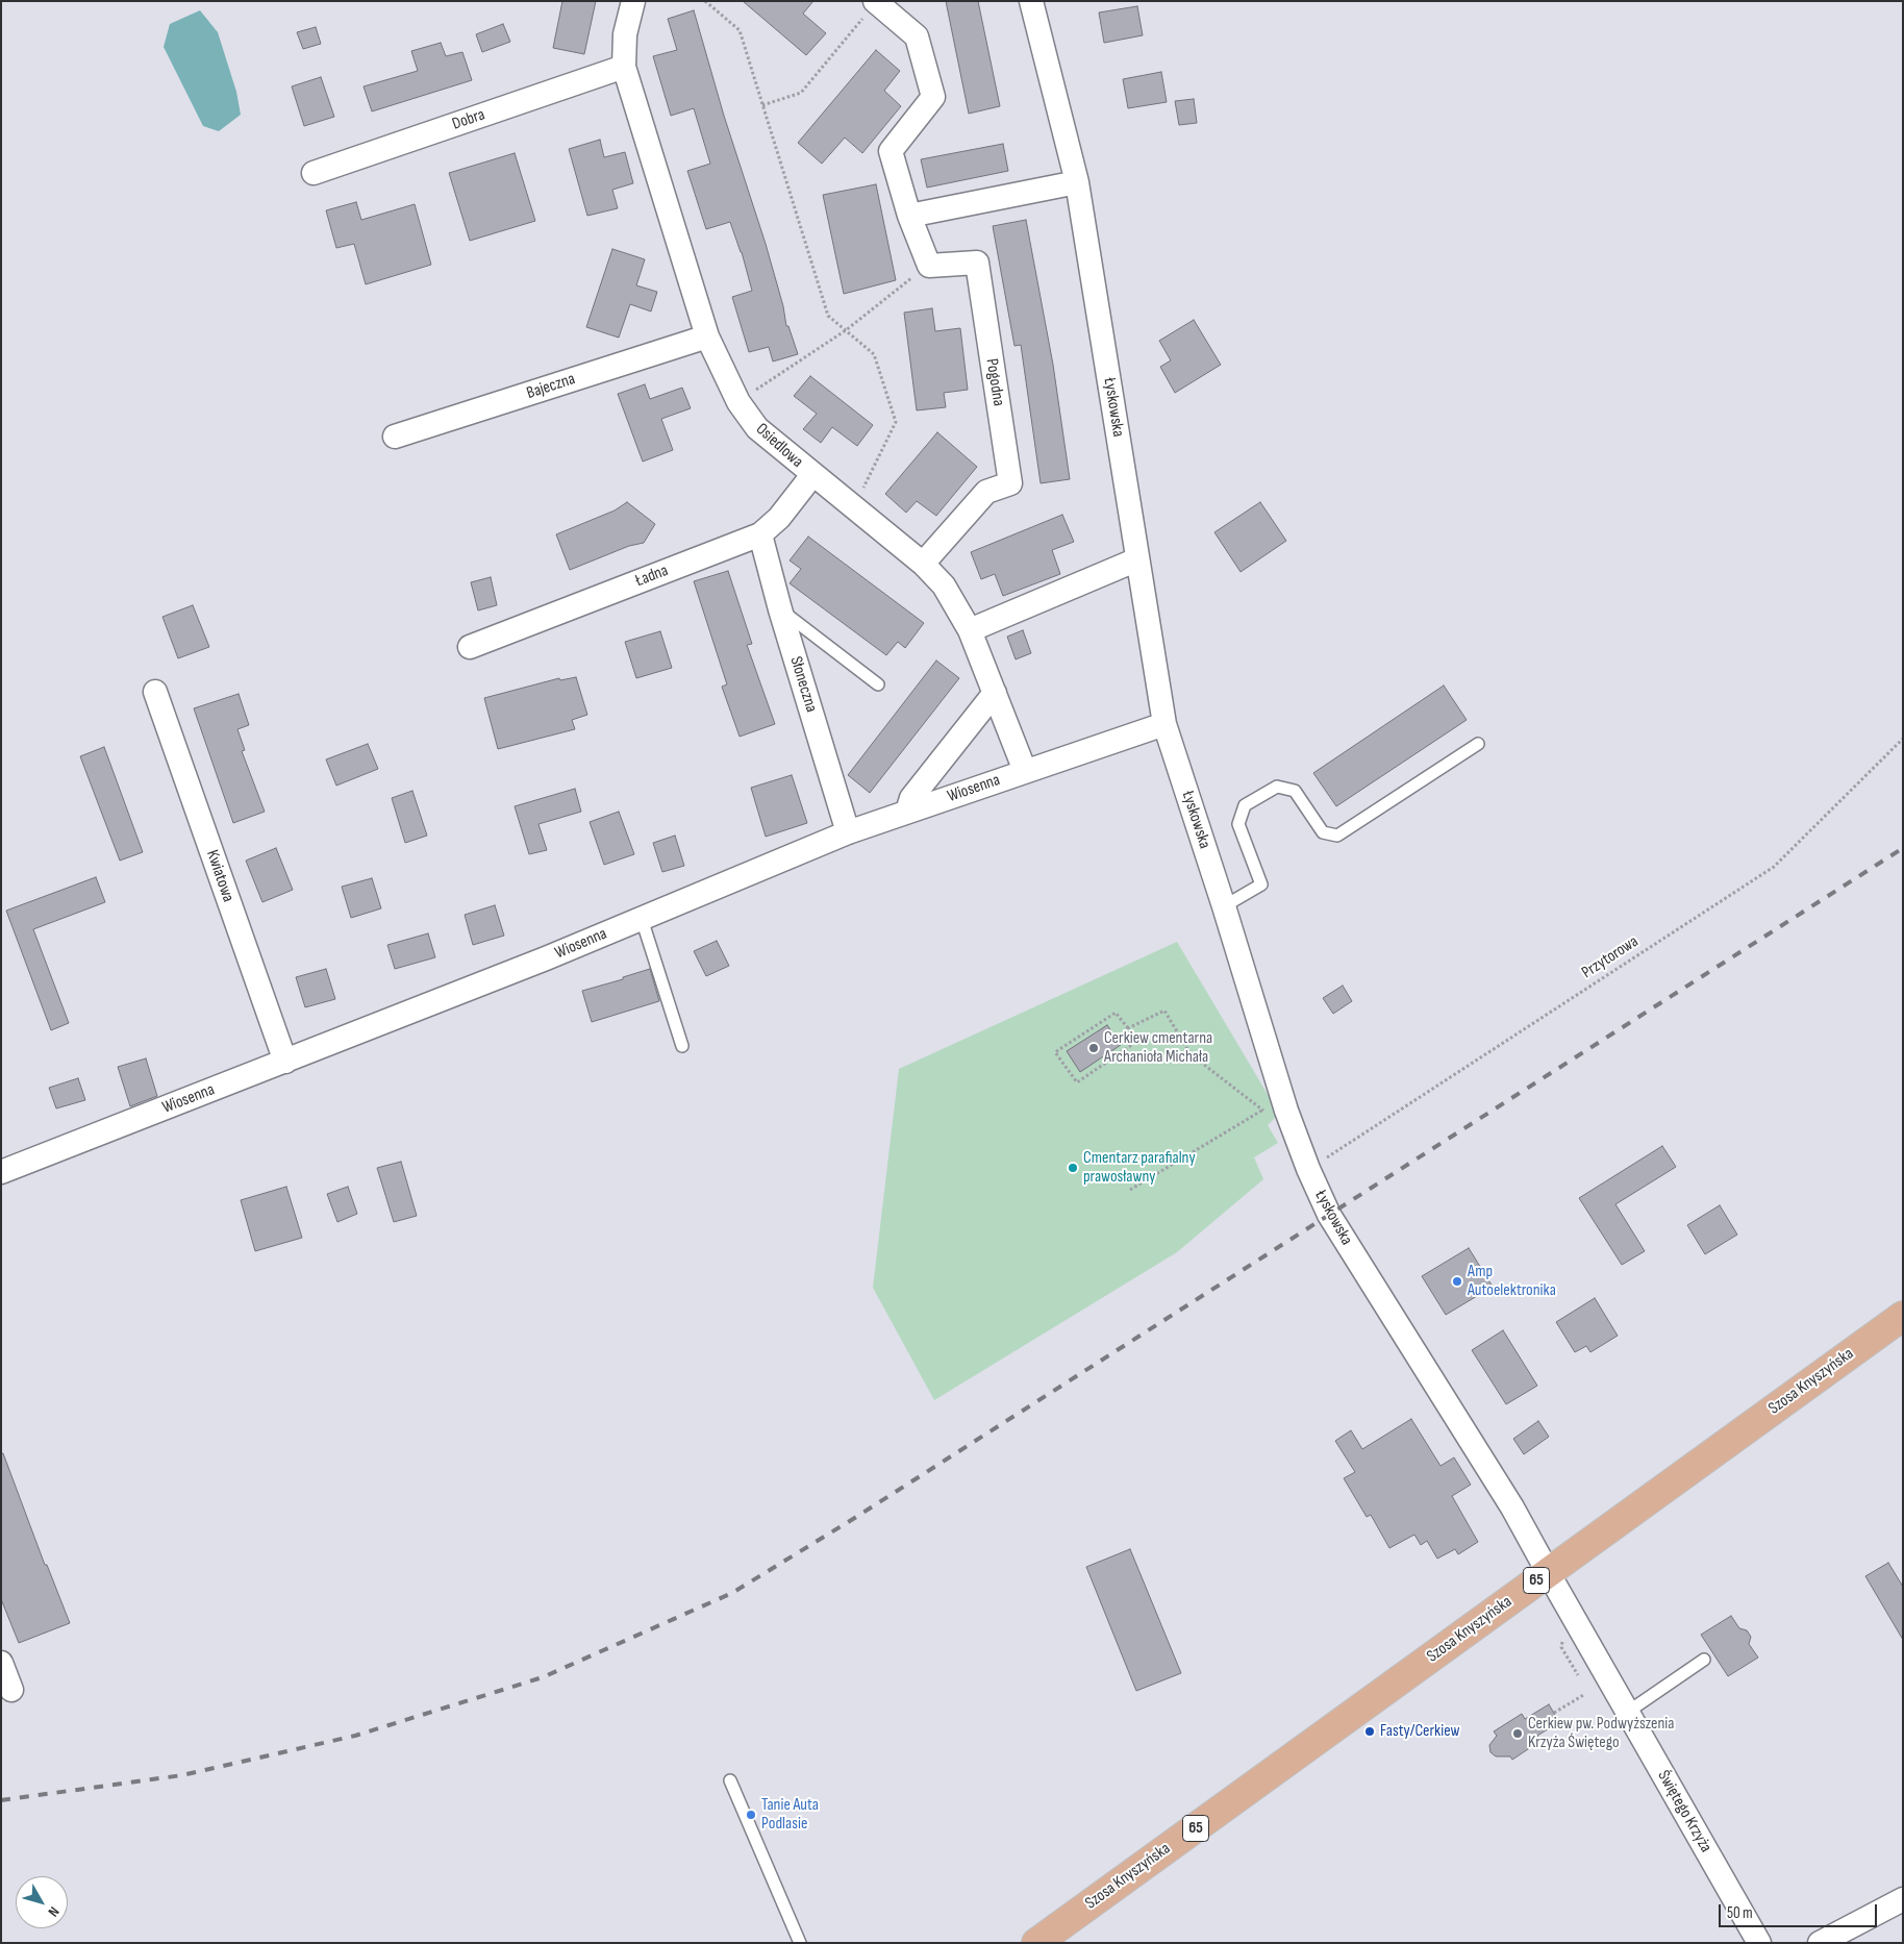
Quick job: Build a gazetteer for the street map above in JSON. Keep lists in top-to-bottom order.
{
  "streets": {
    "main road": ["Szosa Knyszyńska", "65"],
    "street": [
      "Dobra",
      "Pogodna",
      "Bajeczna",
      "Łyskowska",
      "Osiedlowa",
      "Ładna",
      "Słoneczna",
      "Wiosenna",
      "Kwiatowa",
      "Świętego Krzyża"
    ],
    "path": ["Przytorowa"]
  },
  "crossings": [
    ["Dobra", "Osiedlowa"],
    ["Pogodna", "Osiedlowa"],
    ["Bajeczna", "Osiedlowa"],
    ["Łyskowska", "Wiosenna"],
    ["Łyskowska", "Przytorowa"],
    ["Łyskowska", "Szosa Knyszyńska"],
    ["Łyskowska", "Świętego Krzyża"],
    ["Osiedlowa", "Ładna"],
    ["Osiedlowa", "Wiosenna"],
    ["Ładna", "Słoneczna"],
    ["Słoneczna", "Wiosenna"],
    ["Wiosenna", "Kwiatowa"],
    ["Szosa Knyszyńska", "Świętego Krzyża"]
  ],
  "places": [
    "Cerkiew cmentarna Archanioła Michała",
    "Cmentarz parafialny prawosławny",
    "Amp Autoelektronika",
    "Fasty/Cerkiew",
    "Cerkiew pw. Podwyższenia Krzyża Świętego",
    "Tanie Auta Podlasie"
  ],
  "scale_bar": "50 m",
  "north": "bottom right"
}
